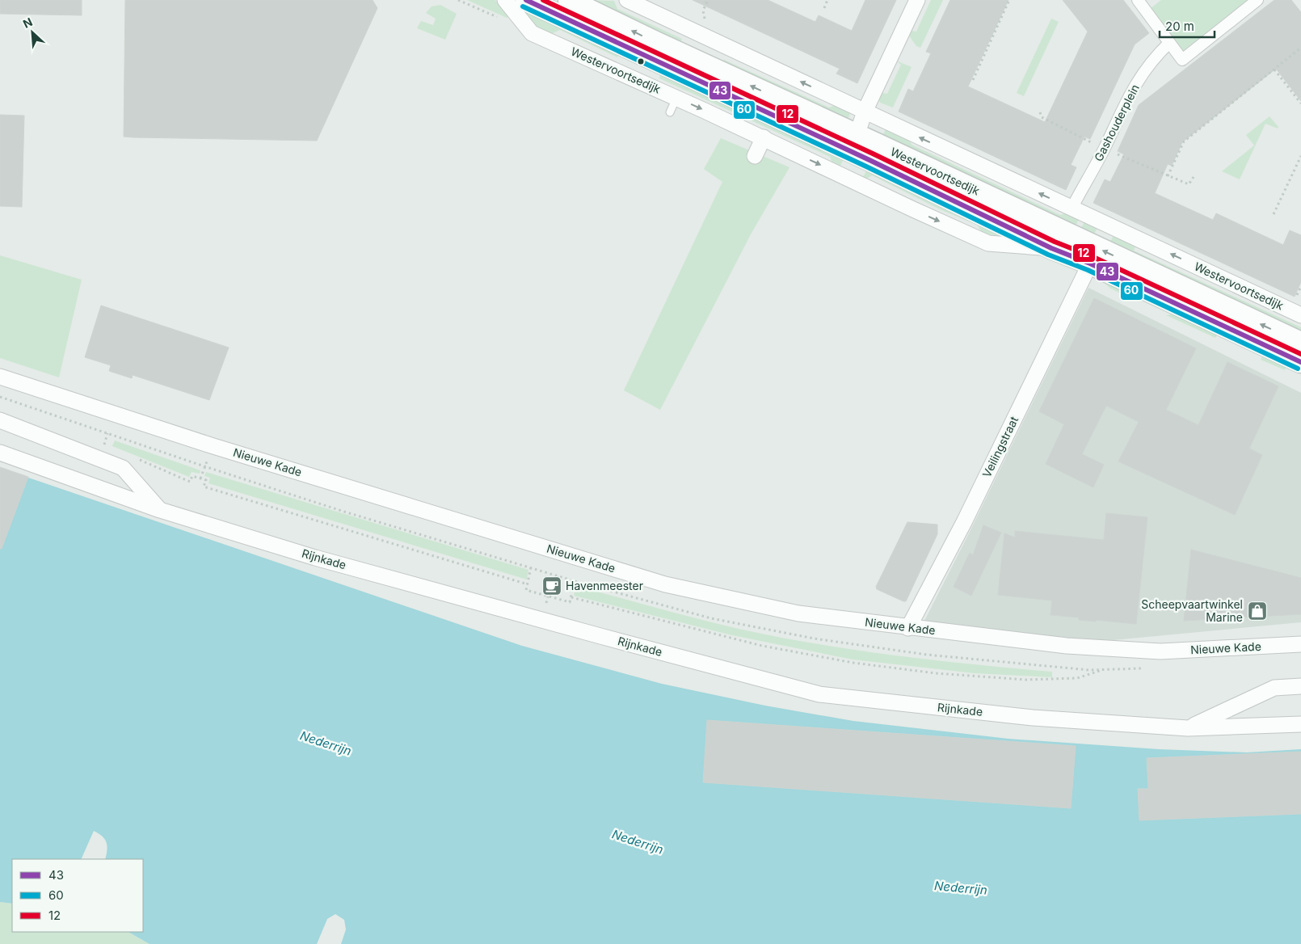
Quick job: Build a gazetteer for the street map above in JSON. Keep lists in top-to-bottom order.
{
  "streets": {
    "main road": ["Westervoortsedijk"],
    "street": [
      "Gashouderplein",
      "Veilingstraat",
      "Nieuwe Kade",
      "Rijnkade"
    ]
  },
  "crossings": [
    ["Westervoortsedijk", "Gashouderplein"],
    ["Westervoortsedijk", "Veilingstraat"],
    ["Veilingstraat", "Nieuwe Kade"]
  ],
  "water": ["Nederrijn"],
  "places": {
    "cafe": ["Havenmeester"],
    "shop": ["Scheepvaartwinkel Marine"]
  },
  "lines": ["transit line 43", "transit line 12", "transit line 60"],
  "legend": ["43", "60", "12"],
  "scale_bar": "20 m",
  "north": "top left"
}
